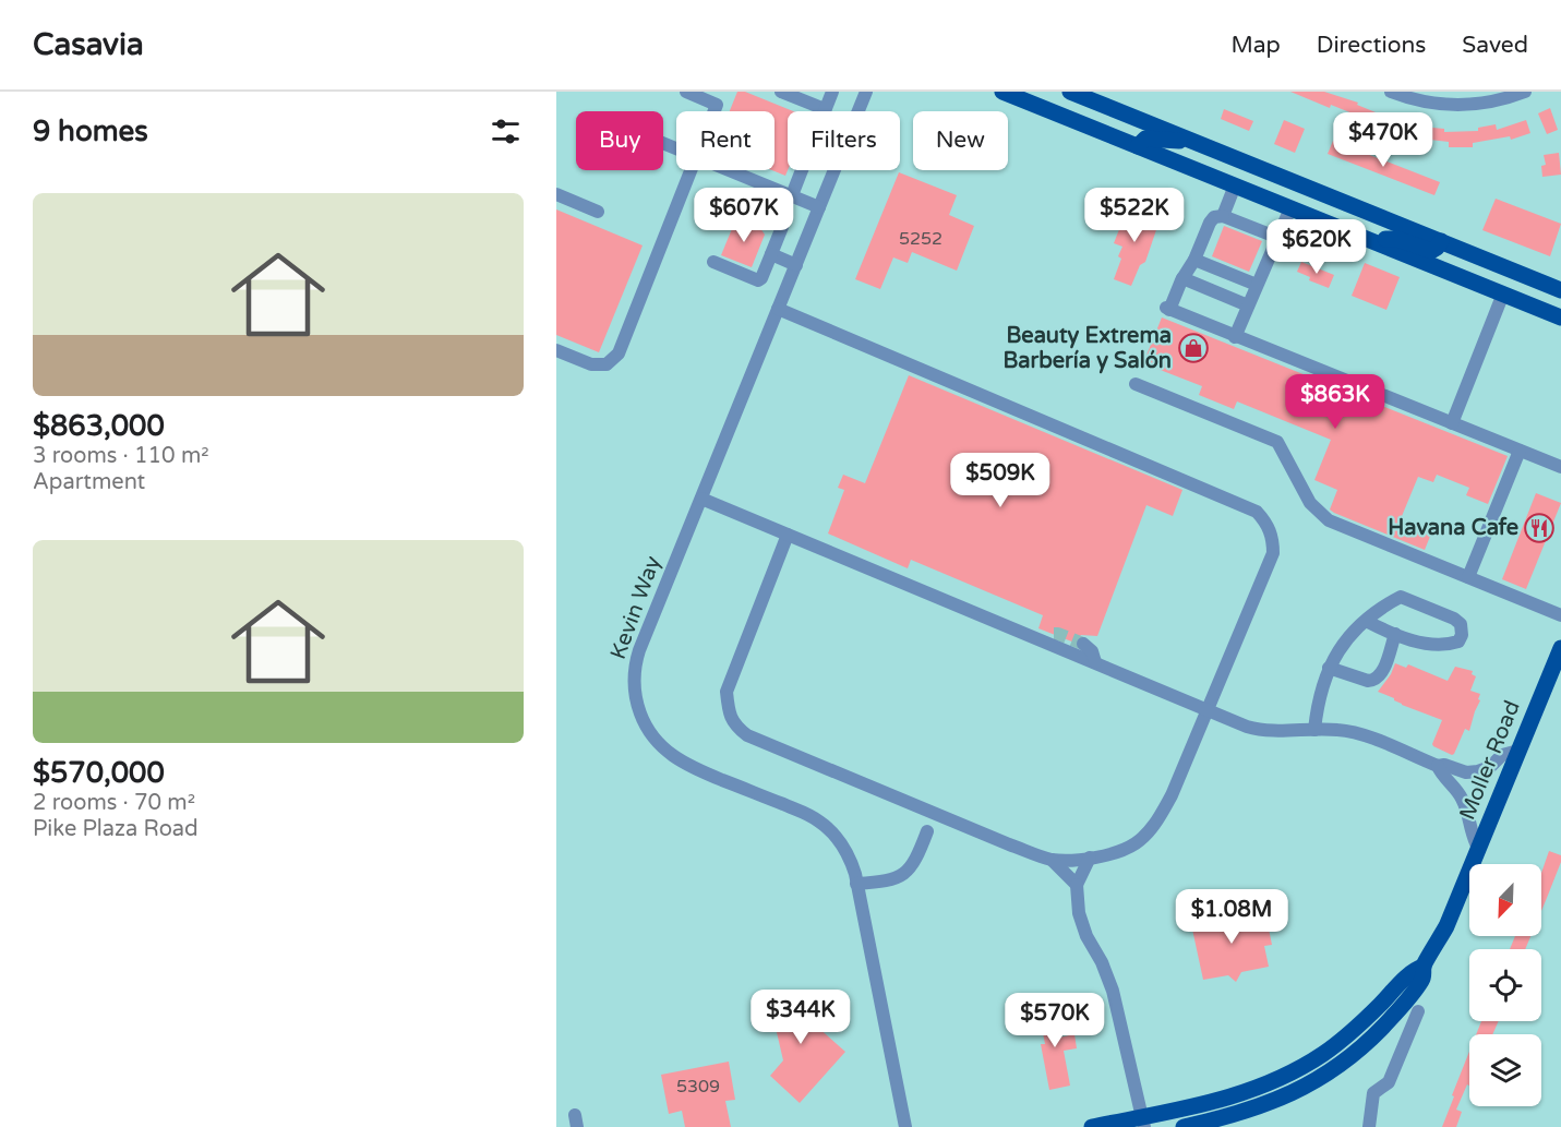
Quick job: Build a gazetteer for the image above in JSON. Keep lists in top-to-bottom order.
{
  "streets": {
    "main road": ["Moller Road"],
    "street": ["Kevin Way"]
  },
  "places": {
    "shop": ["Beauty Extrema Barbería y Salón"],
    "restaurant": ["Havana Cafe"]
  },
  "house_numbers": ["5252", "5309"],
  "north": "bottom left",
  "page": {
    "header": "Casavia",
    "nav": ["Map", "Directions", "Saved"],
    "heading": "9 homes",
    "chip": [
      "Buy",
      "Rent",
      "Filters",
      "New"
    ],
    "price": [
      "$470K",
      "$607K",
      "$522K",
      "$620K",
      "$863K",
      "$509K",
      "$1.08M",
      "$344K",
      "$570K"
    ],
    "list": [
      {
        "name": "$863,000",
        "note": "3 rooms · 110 m² · Apartment"
      },
      {
        "name": "$570,000",
        "note": "2 rooms · 70 m² · Pike Plaza Road"
      }
    ]
  }
}
